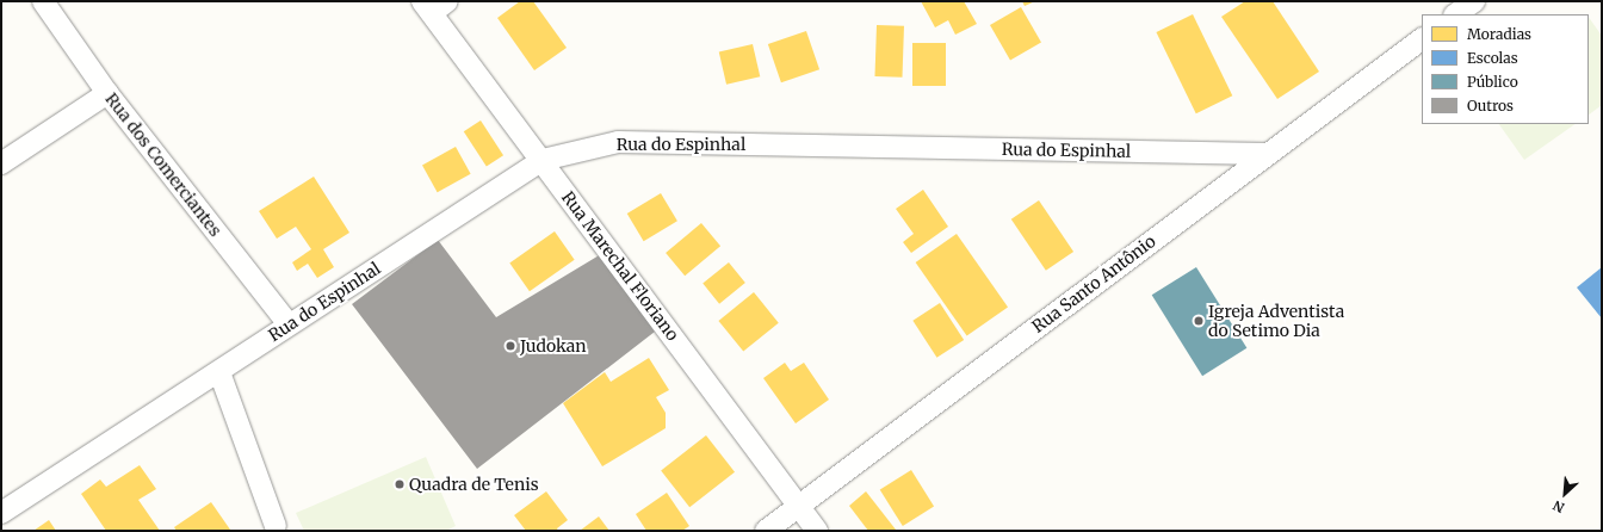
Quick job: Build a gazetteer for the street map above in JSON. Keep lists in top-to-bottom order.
{
  "streets": {
    "street": [
      "Rua do Espinhal",
      "Rua dos Comerciantes",
      "Rua Marechal Floriano",
      "Rua Santo Antônio"
    ]
  },
  "crossings": [
    ["Rua do Espinhal", "Rua dos Comerciantes"],
    ["Rua do Espinhal", "Rua Marechal Floriano"],
    ["Rua do Espinhal", "Rua Santo Antônio"],
    ["Rua Marechal Floriano", "Rua Santo Antônio"]
  ],
  "places": ["Igreja Adventista do Setimo Dia", "Judokan", "Quadra de Tenis"],
  "legend": [
    "Moradias",
    "Escolas",
    "Público",
    "Outros"
  ],
  "north": "bottom left"
}
